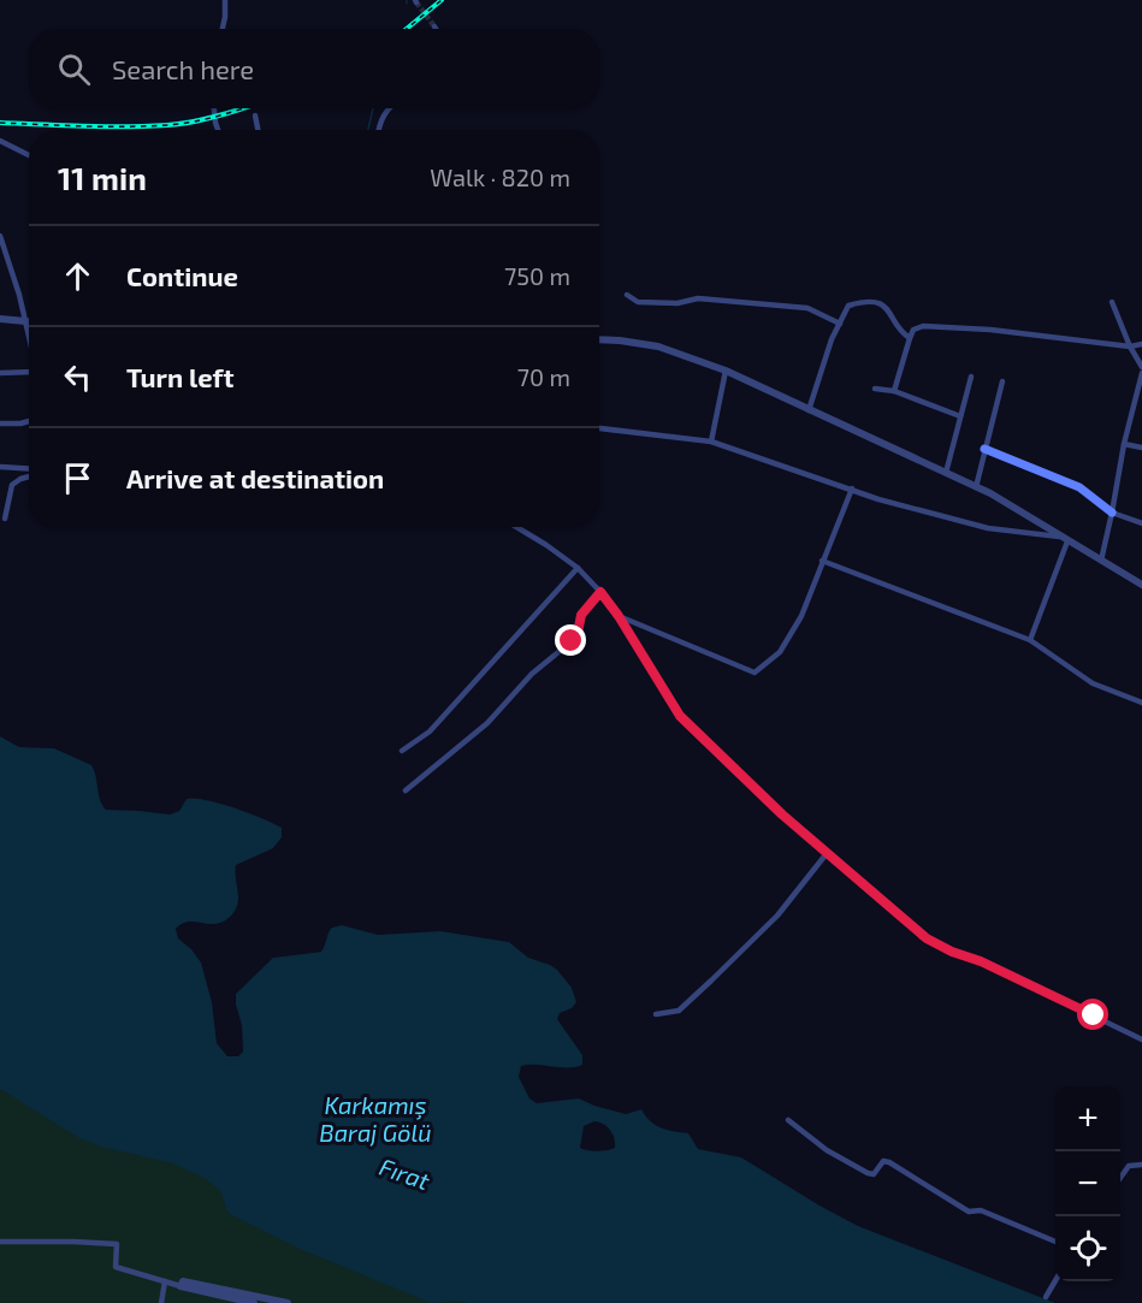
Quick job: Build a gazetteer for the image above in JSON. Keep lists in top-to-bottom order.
{
  "water": ["Karkamış Baraj Gölü", "Fırat"],
  "page": {
    "search": "Search here",
    "heading": ["11 min", "Walk · 820 m"],
    "list": [
      ["Continue", "750 m"],
      ["Turn left", "70 m"],
      "Arrive at destination"
    ],
    "map_buttons": ["+", "−"]
  }
}
